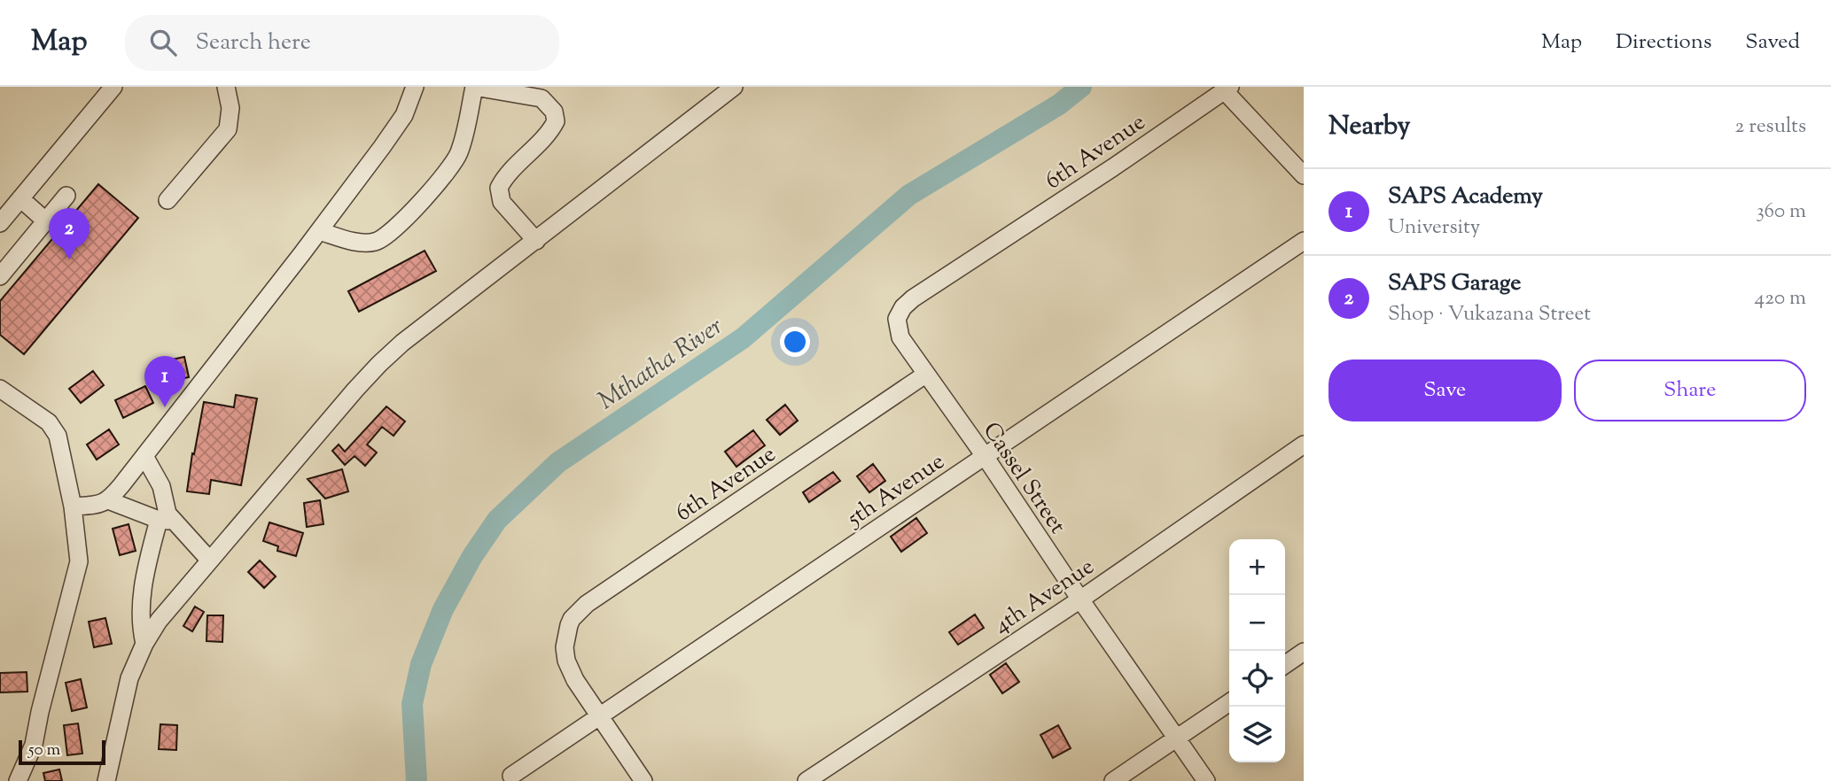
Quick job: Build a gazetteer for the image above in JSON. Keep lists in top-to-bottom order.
{
  "streets": {
    "street": [
      "6th Avenue",
      "Cassel Street",
      "5th Avenue",
      "4th Avenue"
    ]
  },
  "crossings": [
    ["6th Avenue", "Cassel Street"],
    ["6th Avenue", "5th Avenue"],
    ["Cassel Street", "5th Avenue"],
    ["Cassel Street", "4th Avenue"]
  ],
  "water": ["Mthatha River"],
  "scale_bar": "50 m",
  "page": {
    "header": "Map",
    "search": "Search here",
    "nav": ["Map", "Directions", "Saved"],
    "heading": ["Nearby", "2 results"],
    "list": [
      {
        "mark": "1",
        "name": "SAPS Academy",
        "note": "University",
        "value": "360 m"
      },
      {
        "mark": "2",
        "name": "SAPS Garage",
        "note": "Shop · Vukazana Street",
        "value": "420 m"
      }
    ],
    "pins": ["2", "1"],
    "buttons": ["Save", "Share"],
    "map_buttons": ["+", "−"],
    "scale": "50 m"
  }
}
